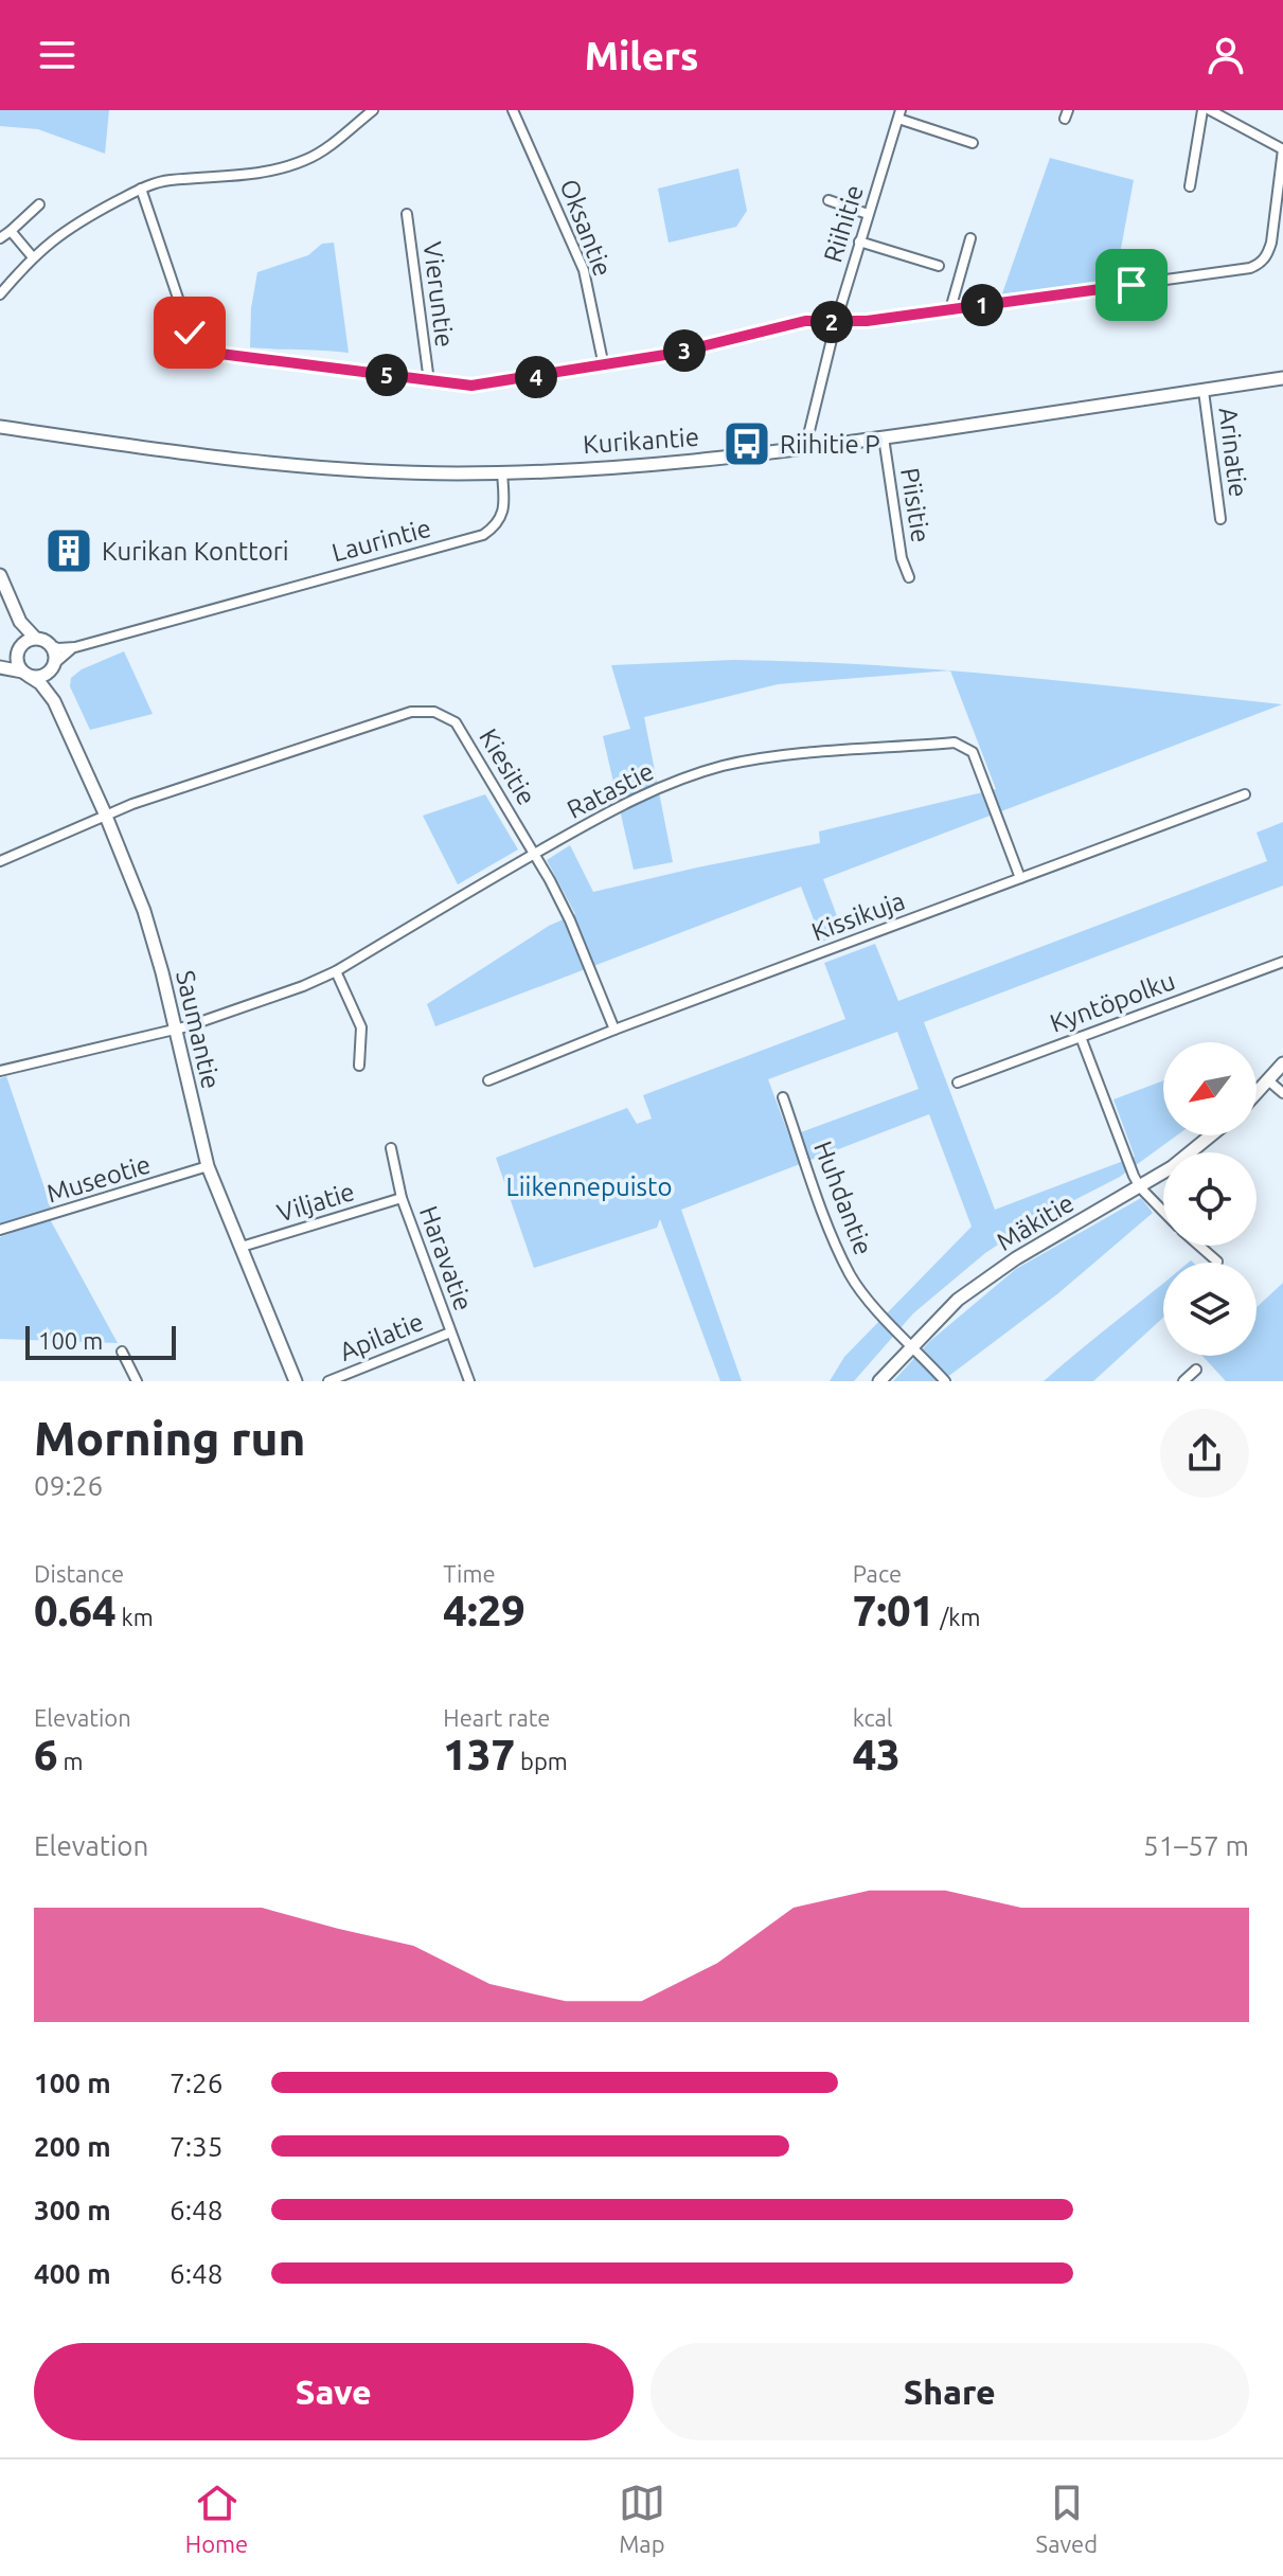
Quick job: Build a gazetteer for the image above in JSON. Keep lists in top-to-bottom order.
{
  "streets": {
    "street": [
      "Riihitie",
      "Oksantie",
      "Vieruntie",
      "Kurikantie",
      "Arinatie",
      "Piisitie",
      "Laurintie",
      "Kiesitie",
      "Ratastie",
      "Kissikuja",
      "Kyntöpolku",
      "Saumantie",
      "Museotie",
      "Huhdantie",
      "Viljatie",
      "Mäkitie",
      "Haravatie",
      "Apilatie"
    ]
  },
  "crossings": [
    ["Riihitie", "Kurikantie"],
    ["Kurikantie", "Arinatie"],
    ["Kurikantie", "Piisitie"],
    ["Kurikantie", "Laurintie"],
    ["Laurintie", "Saumantie"],
    ["Kiesitie", "Ratastie"],
    ["Kiesitie", "Kissikuja"],
    ["Kiesitie", "Saumantie"],
    ["Ratastie", "Kissikuja"],
    ["Ratastie", "Saumantie"],
    ["Saumantie", "Museotie"],
    ["Saumantie", "Viljatie"],
    ["Huhdantie", "Mäkitie"],
    ["Viljatie", "Haravatie"],
    ["Haravatie", "Apilatie"]
  ],
  "parks": ["Liikennepuisto"],
  "places": {
    "bus stop": ["Riihitie P"],
    "building": ["Kurikan Konttori"]
  },
  "scale_bar": "100 m",
  "north": "bottom left",
  "page": {
    "header": "Milers",
    "pins": [
      "1",
      "2",
      "3",
      "5",
      "4"
    ],
    "scale": "100 m",
    "heading": ["Morning run", "09:26"],
    "stats": [
      ["Distance", "0.64 km"],
      ["Time", "4:29"],
      ["Pace", "7:01 /km"],
      ["Elevation", "6 m"],
      ["Heart rate", "137 bpm"],
      ["kcal", "43"]
    ],
    "chart": ["Elevation", "51–57 m"],
    "list": [
      {
        "name": "100 m",
        "note": "7:26"
      },
      {
        "name": "200 m",
        "note": "7:35"
      },
      {
        "name": "300 m",
        "note": "6:48"
      },
      {
        "name": "400 m",
        "note": "6:48"
      }
    ],
    "buttons": ["Save", "Share"],
    "tabs": ["Home", "Map", "Saved"]
  }
}
